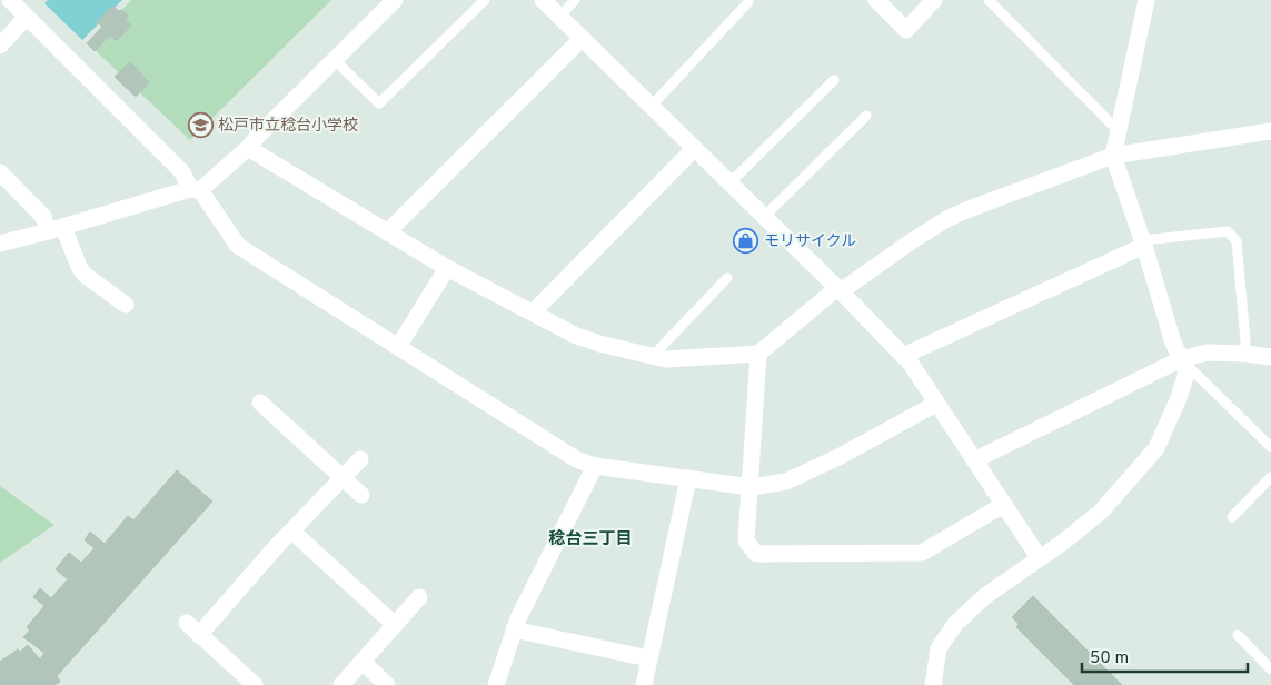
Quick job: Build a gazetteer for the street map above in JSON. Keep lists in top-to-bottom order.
{
  "districts": ["稔台三丁目"],
  "places": {
    "school or university": ["松戸市立稔台小学校"],
    "shop": ["モリサイクル"]
  },
  "scale_bar": "50 m"
}
